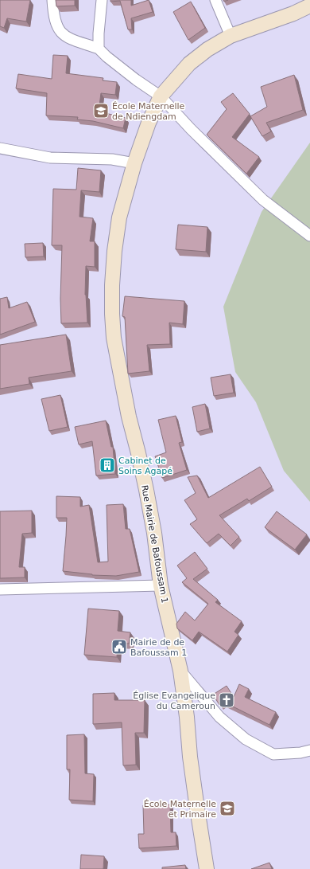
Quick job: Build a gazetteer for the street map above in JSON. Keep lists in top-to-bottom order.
{
  "streets": {
    "street": ["Rue Mairie de Bafoussam 1"]
  },
  "places": {
    "school or university": ["École Maternelle de Ndiengdam", "École Maternelle et Primaire"],
    "building": ["Cabinet de Soins Agapé"],
    "public building": ["Mairie de de Bafoussam 1"],
    "church": ["Église Evangelique du Cameroun"]
  }
}
